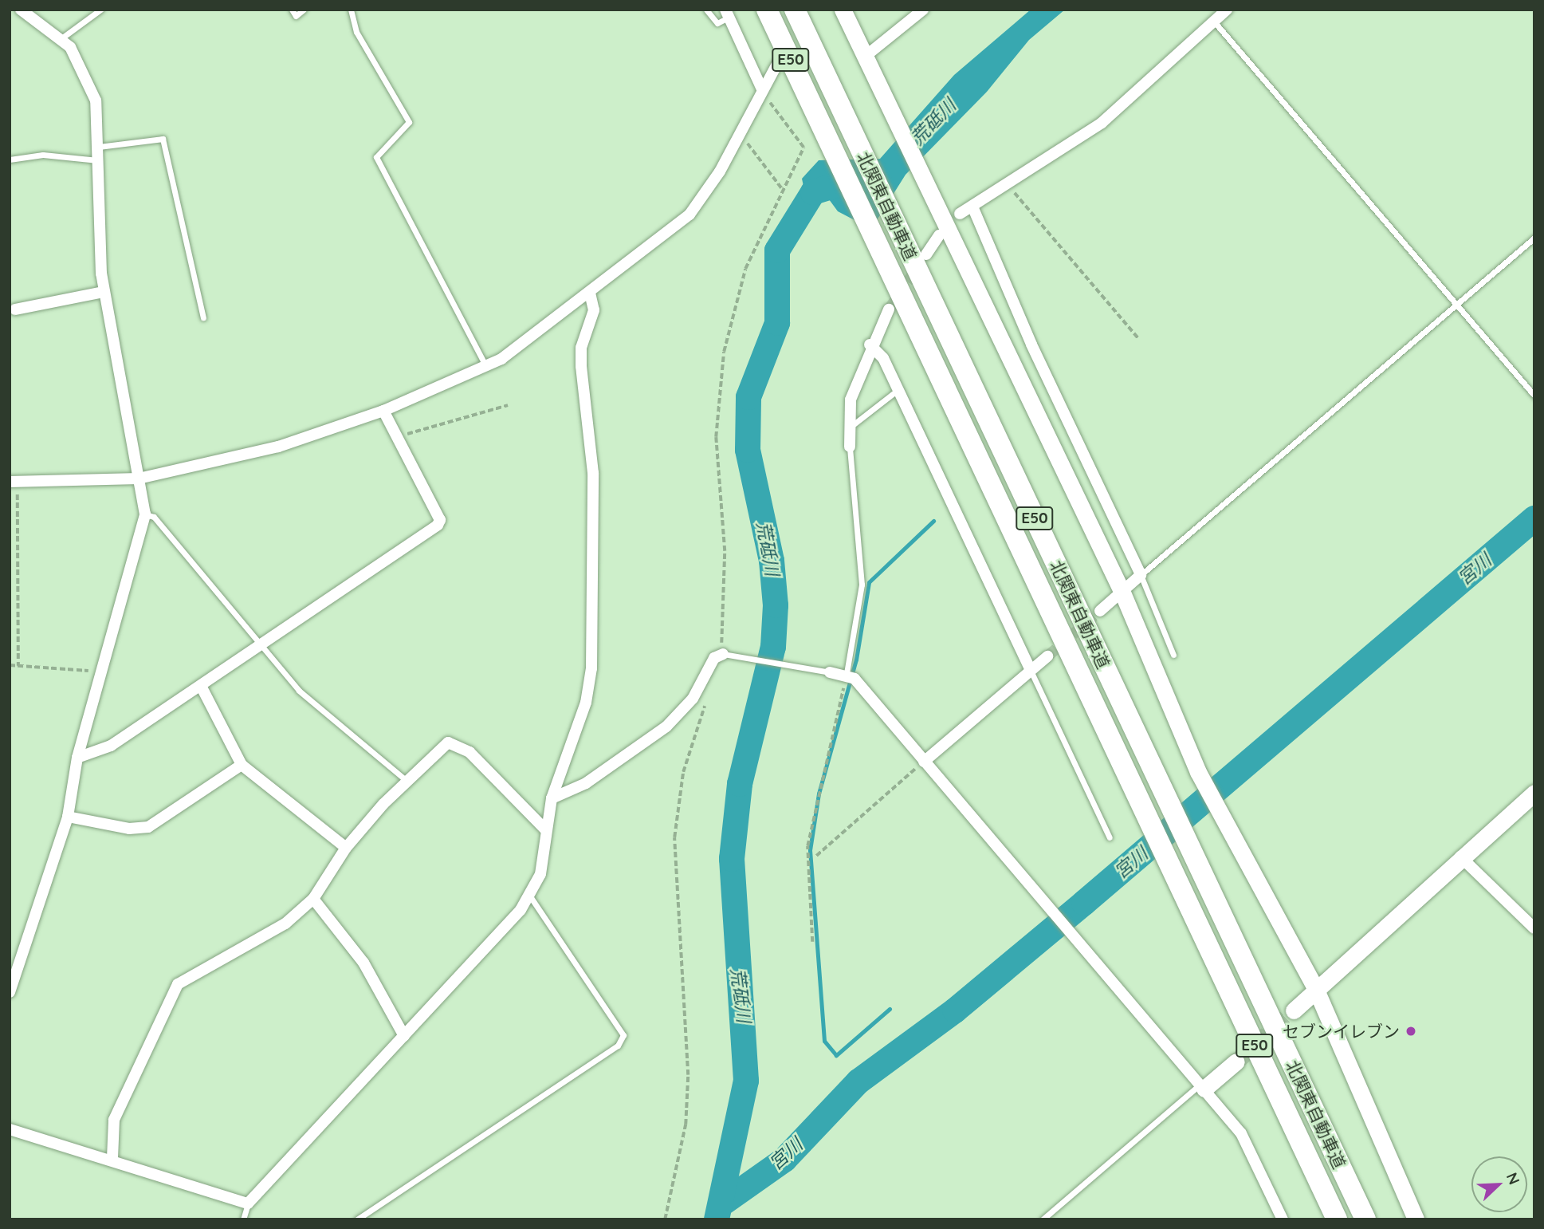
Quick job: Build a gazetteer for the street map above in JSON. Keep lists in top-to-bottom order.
{
  "streets": {
    "highway": ["E50", "北関東自動車道"]
  },
  "water": ["荒砥川", "宮川"],
  "places": ["セブンイレブン"],
  "north": "top right"
}
